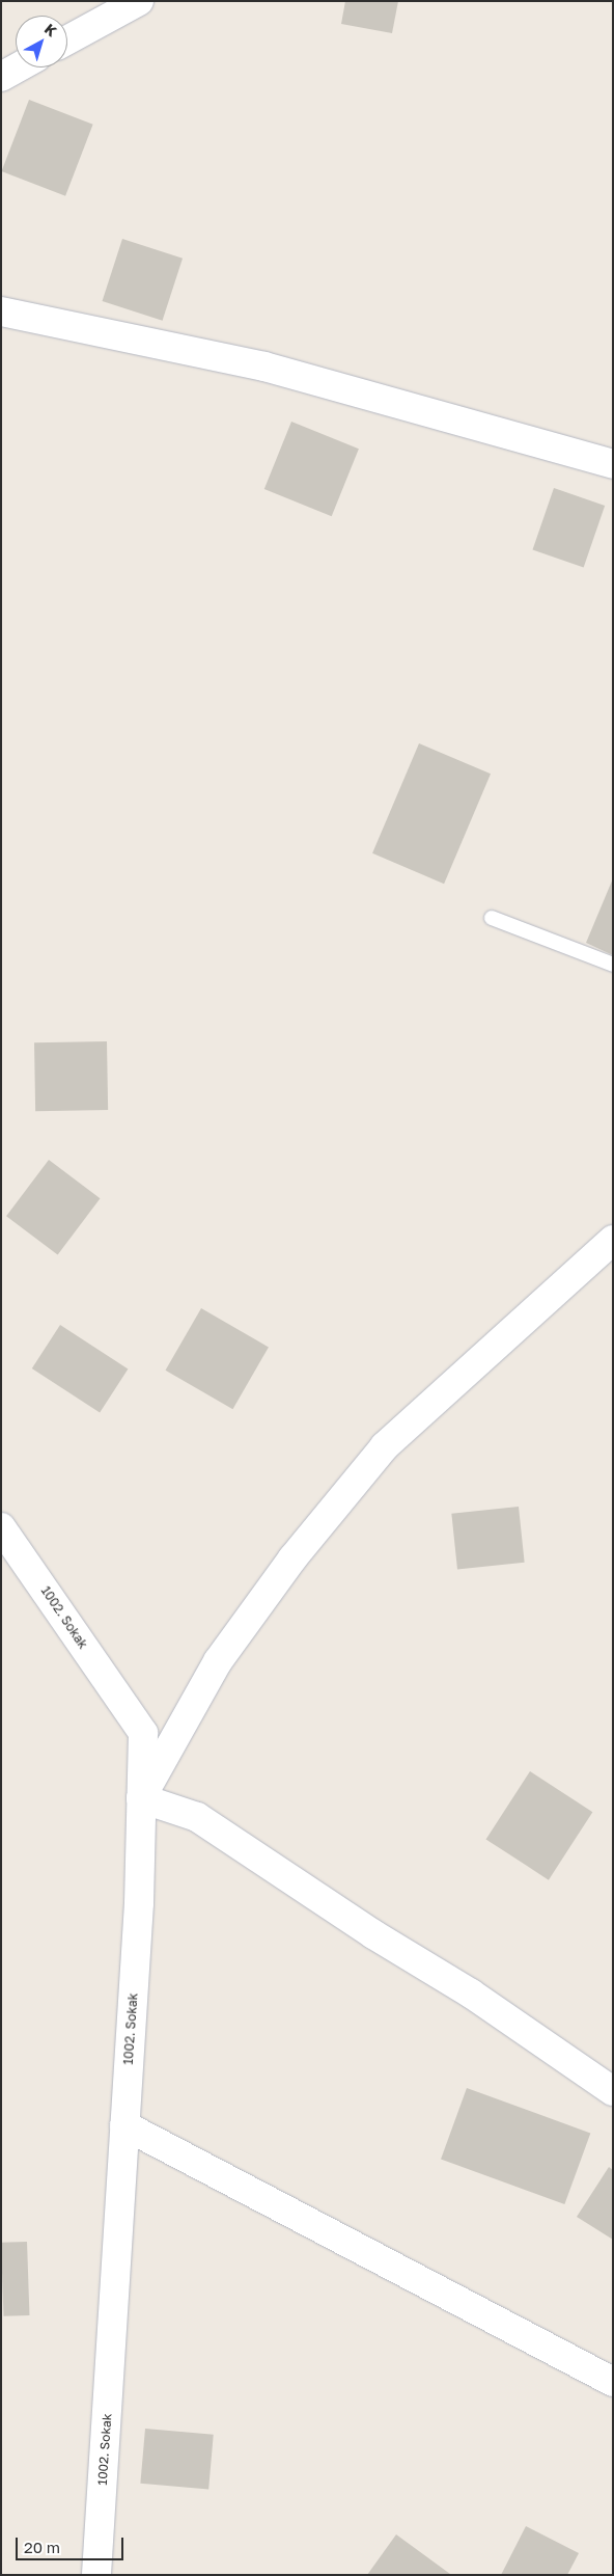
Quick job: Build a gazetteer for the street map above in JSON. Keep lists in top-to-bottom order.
{
  "streets": {
    "street": ["1002. Sokak"]
  },
  "scale_bar": "20 m",
  "north": "top right"
}
